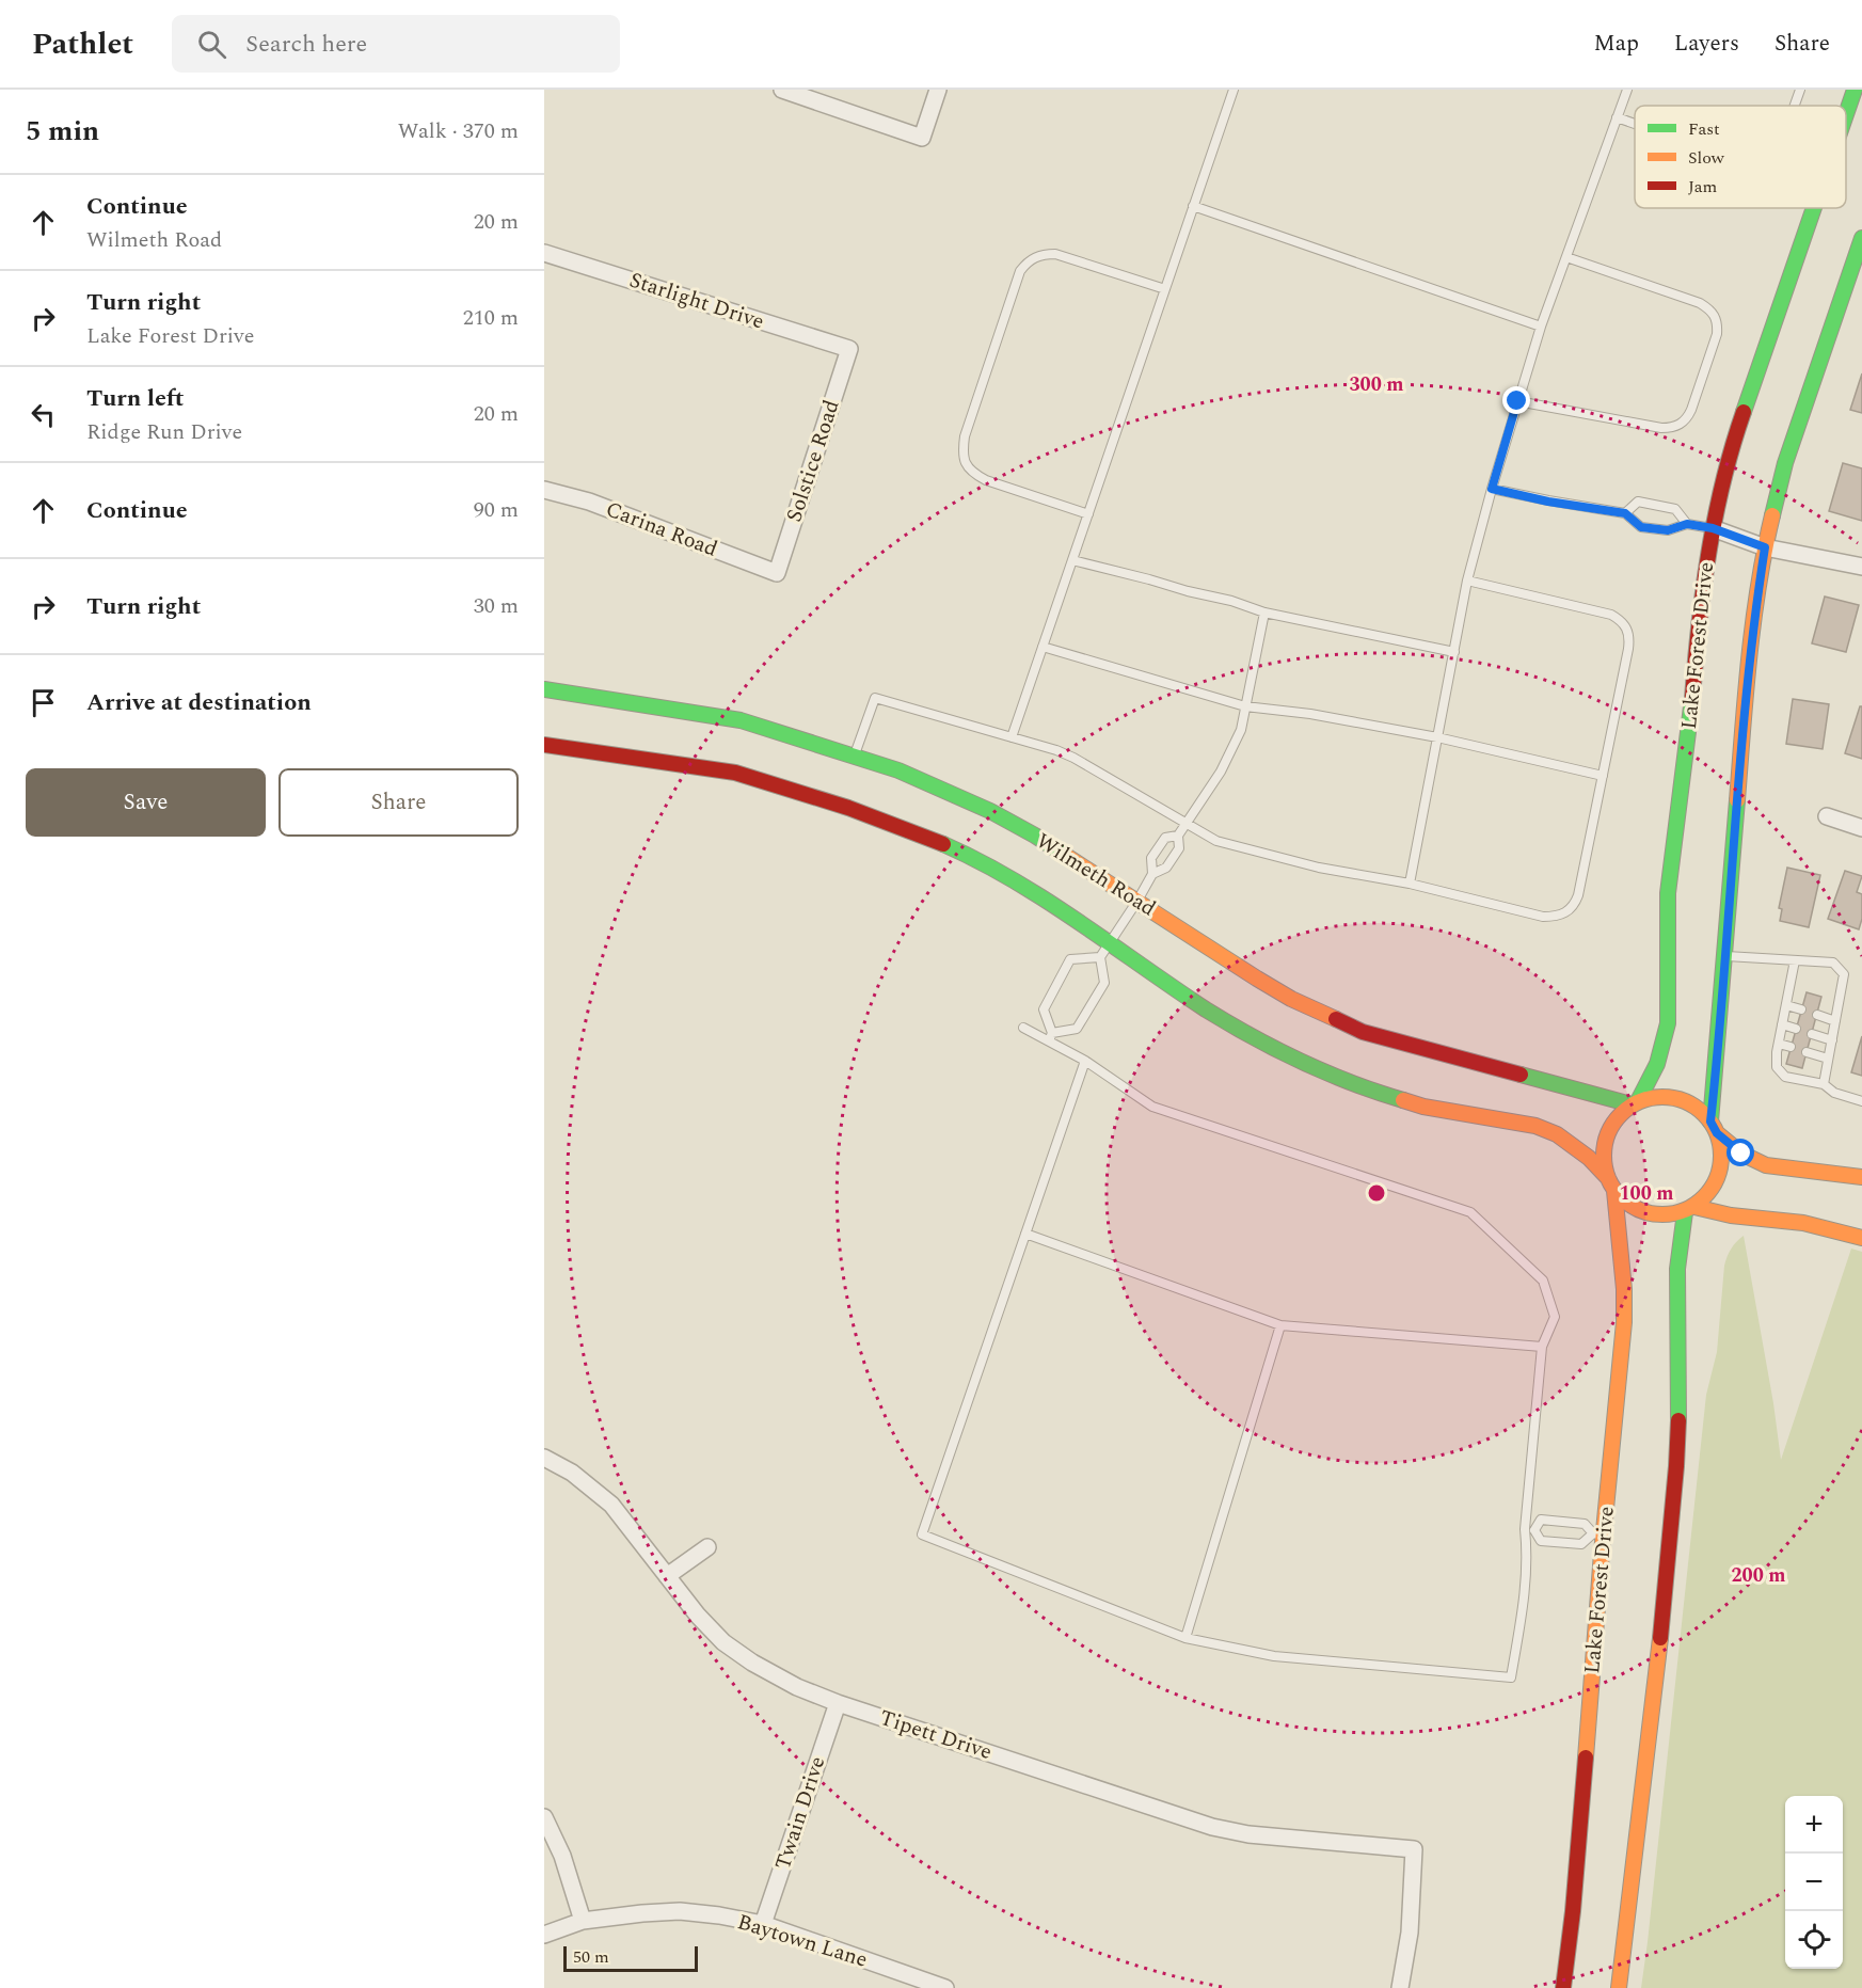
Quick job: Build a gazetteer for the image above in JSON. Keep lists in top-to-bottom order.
{
  "streets": {
    "main road": ["Lake Forest Drive", "Wilmeth Road"],
    "street": [
      "Starlight Drive",
      "Solstice Road",
      "Carina Road",
      "Tipett Drive",
      "Twain Drive",
      "Baytown Lane"
    ]
  },
  "crossings": [
    ["Starlight Drive", "Solstice Road"],
    ["Solstice Road", "Carina Road"],
    ["Lake Forest Drive", "Wilmeth Road"],
    ["Tipett Drive", "Twain Drive"],
    ["Twain Drive", "Baytown Lane"]
  ],
  "legend": ["Fast", "Slow", "Jam"],
  "scale_bar": "50 m",
  "page": {
    "header": "Pathlet",
    "search": "Search here",
    "nav": ["Map", "Layers", "Share"],
    "heading": ["5 min", "Walk · 370 m"],
    "list": [
      ["Continue", "Wilmeth Road", "20 m"],
      ["Turn right", "Lake Forest Drive", "210 m"],
      ["Turn left", "Ridge Run Drive", "20 m"],
      ["Continue", "90 m"],
      ["Turn right", "30 m"],
      "Arrive at destination"
    ],
    "buttons": ["Save", "Share"],
    "map_buttons": ["+", "−"],
    "scale": "50 m"
  },
  "rings": ["300 m", "100 m", "200 m"]
}
